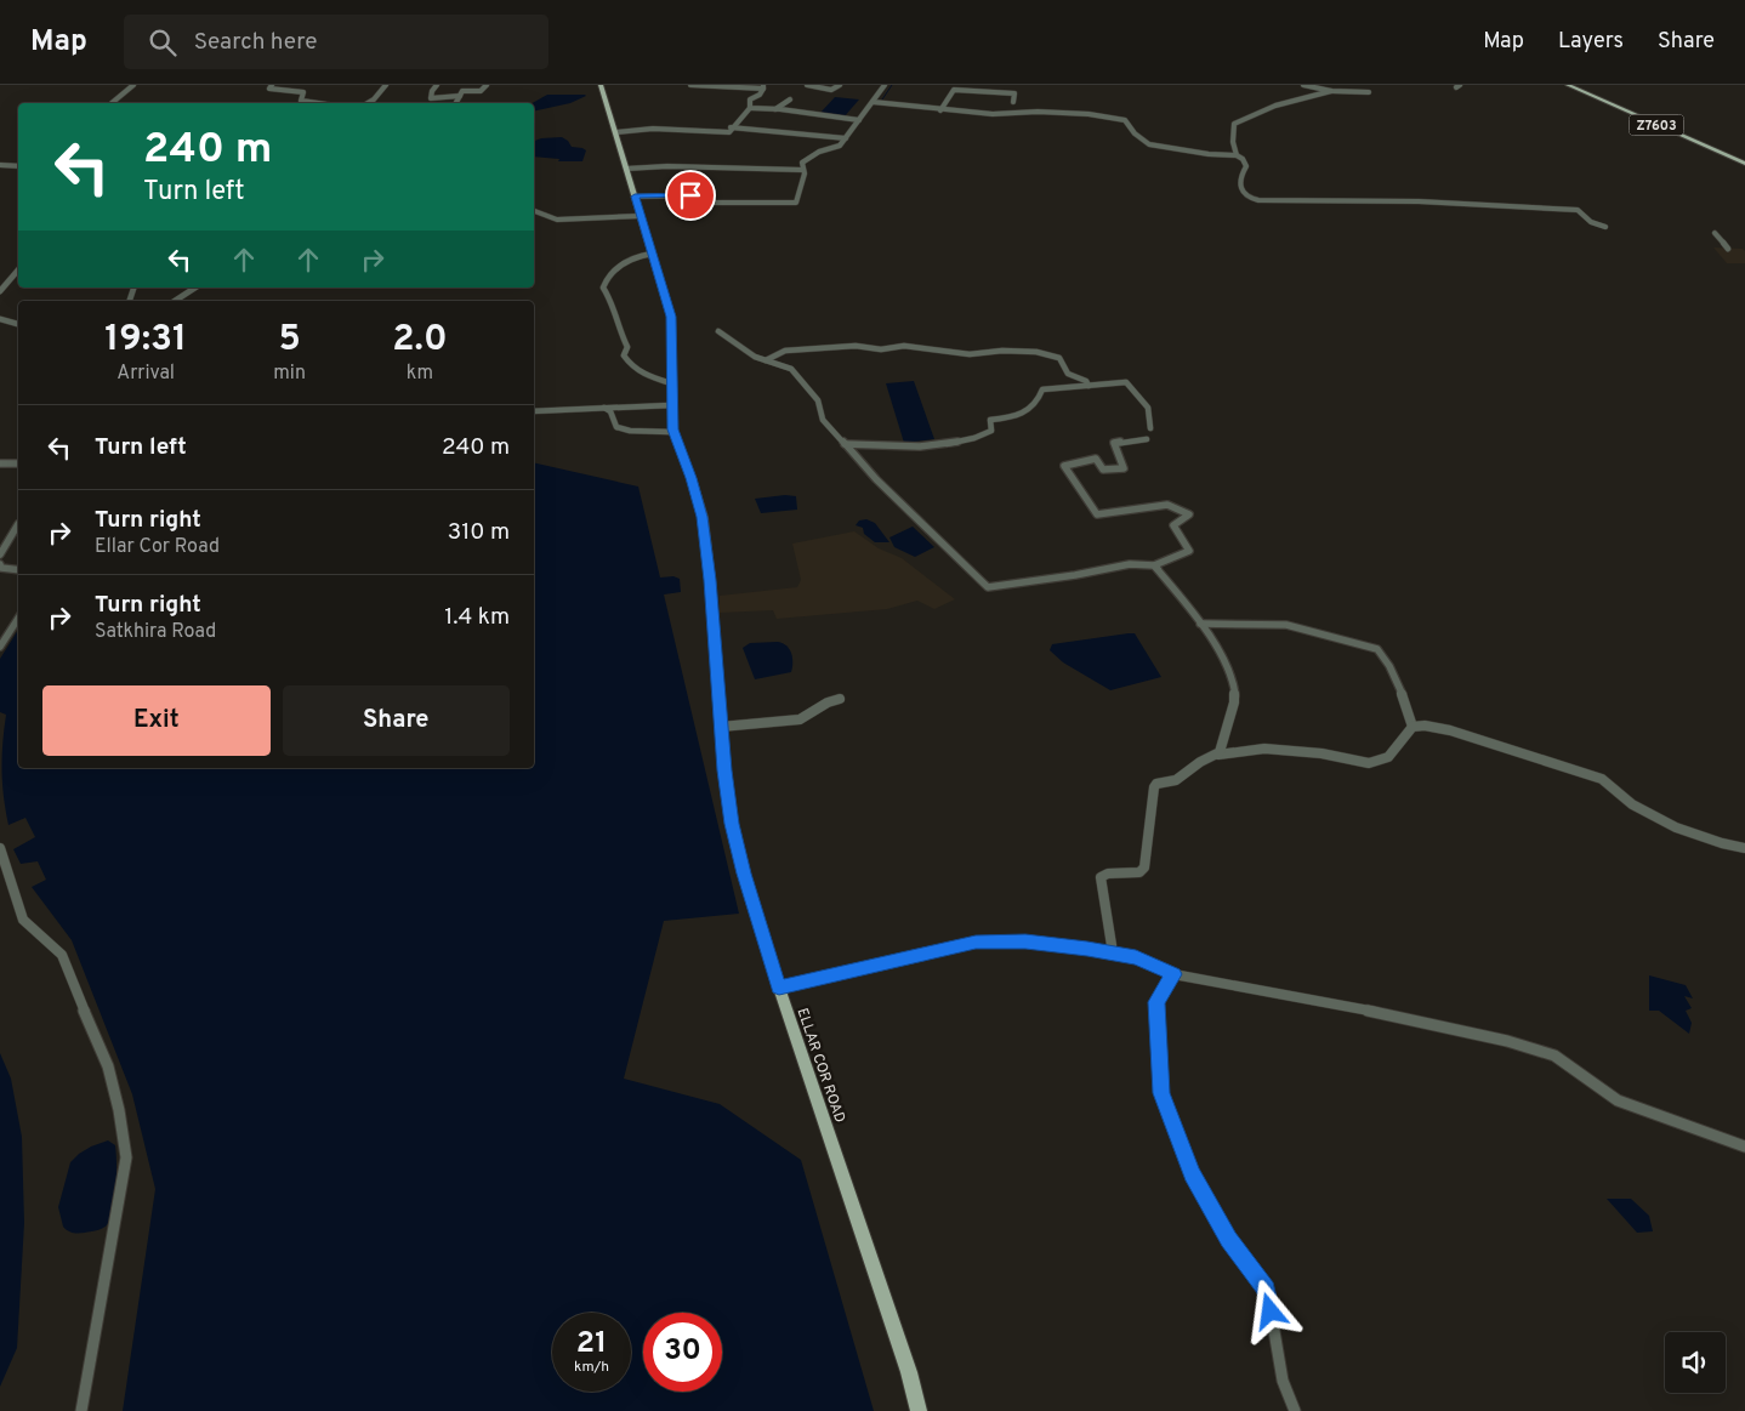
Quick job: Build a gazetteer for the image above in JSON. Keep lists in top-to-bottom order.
{
  "streets": {
    "main road": ["Z7603", "ELLAR COR ROAD"]
  },
  "page": {
    "header": "Map",
    "search": "Search here",
    "nav": ["Map", "Layers", "Share"],
    "turn": ["240 m", "Turn left"],
    "eta": [
      "19:31",
      "Arrival",
      "5",
      "min",
      "2.0",
      "km"
    ],
    "list": [
      {
        "name": "Turn left",
        "value": "240 m"
      },
      {
        "name": "Turn right",
        "note": "Ellar Cor Road",
        "value": "310 m"
      },
      {
        "name": "Turn right",
        "note": "Satkhira Road",
        "value": "1.4 km"
      }
    ],
    "buttons": ["Exit", "Share"],
    "speed": "21 km/h",
    "limit": "30"
  }
}
